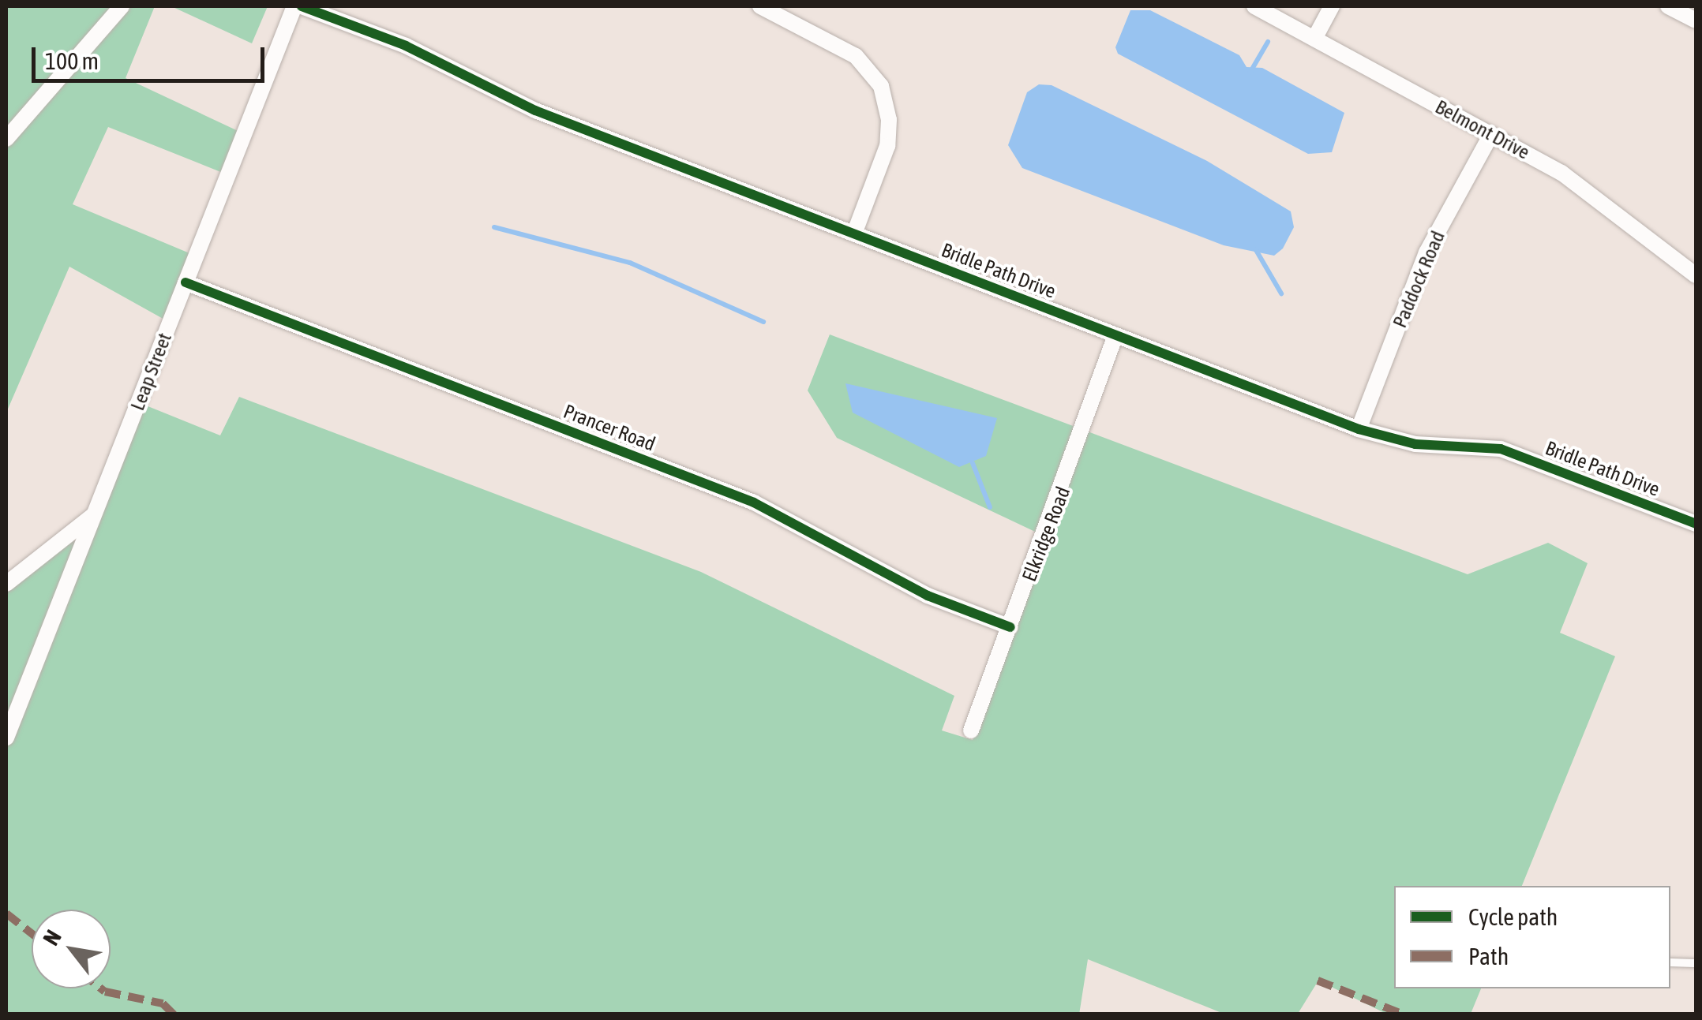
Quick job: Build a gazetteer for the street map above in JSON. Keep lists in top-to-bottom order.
{
  "streets": {
    "street": [
      "Belmont Drive",
      "Bridle Path Drive",
      "Paddock Road",
      "Leap Street",
      "Prancer Road",
      "Elkridge Road"
    ]
  },
  "crossings": [
    ["Belmont Drive", "Paddock Road"],
    ["Bridle Path Drive", "Paddock Road"],
    ["Bridle Path Drive", "Elkridge Road"],
    ["Leap Street", "Prancer Road"],
    ["Prancer Road", "Elkridge Road"]
  ],
  "legend": ["Cycle path", "Path"],
  "scale_bar": "100 m",
  "north": "top left"
}
